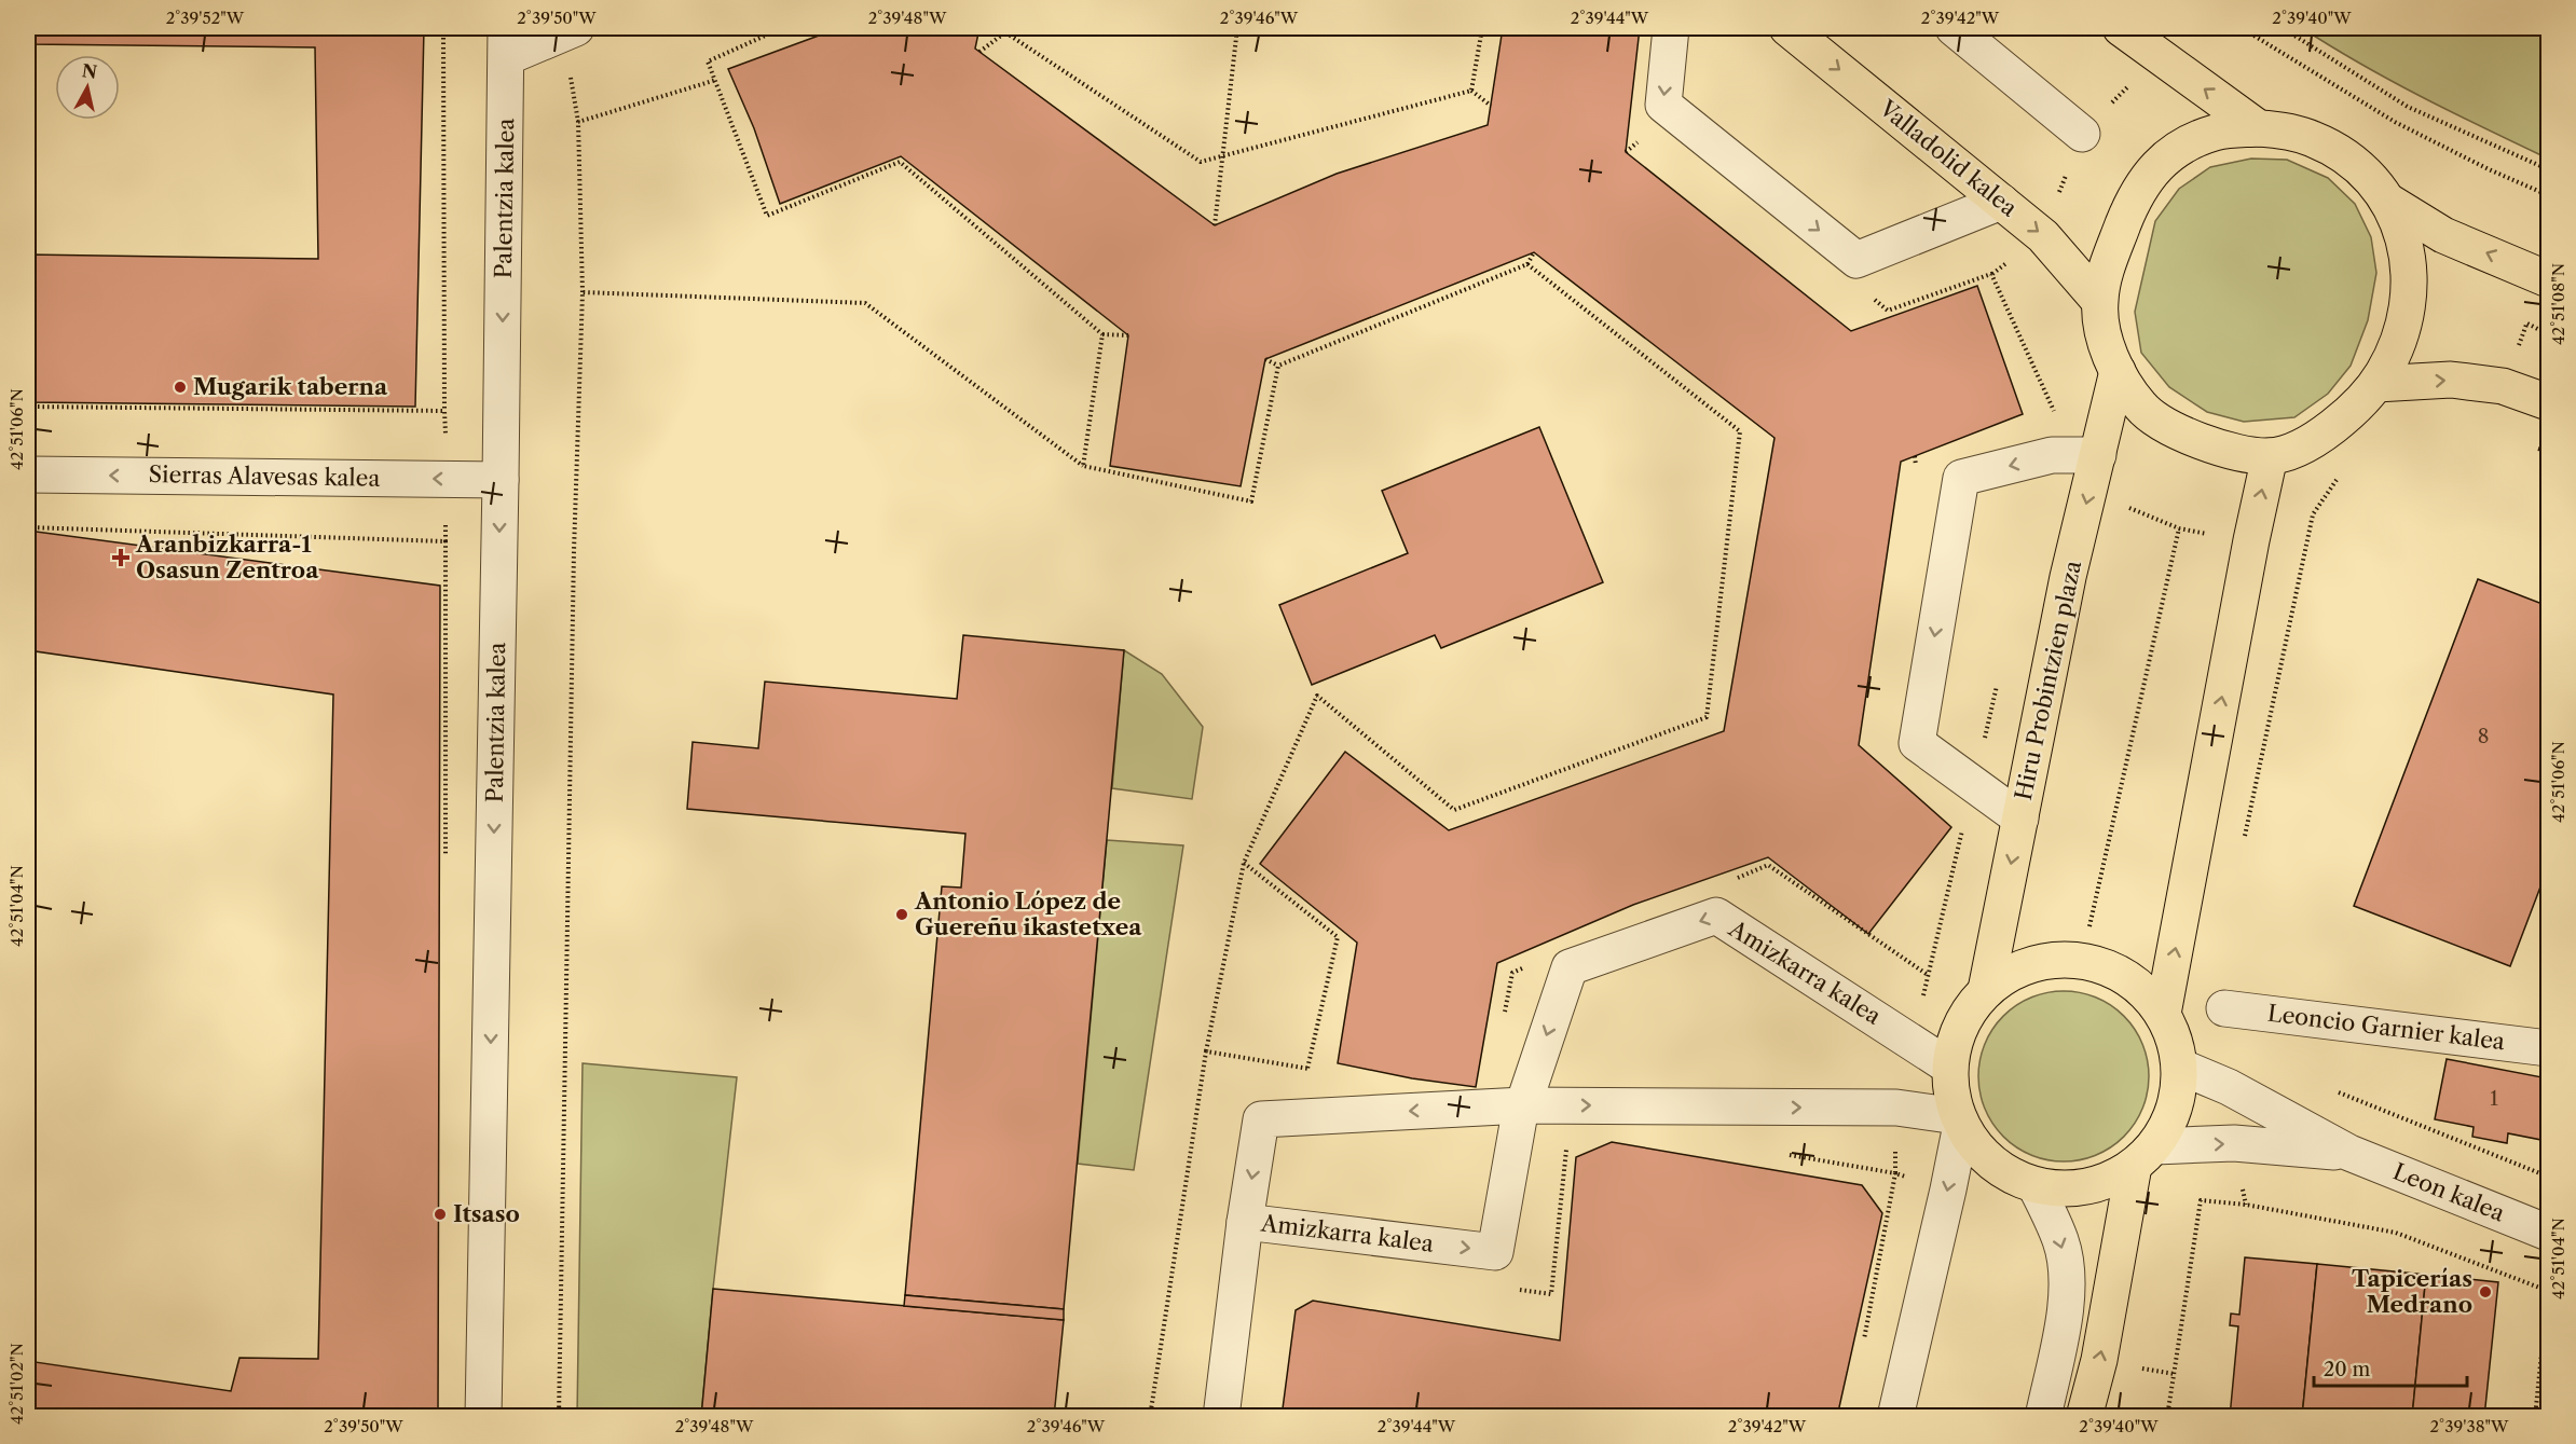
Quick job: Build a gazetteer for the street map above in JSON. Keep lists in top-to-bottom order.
{
  "streets": {
    "main road": ["Valladolid kalea", "Hiru Probintzien plaza"],
    "street": [
      "Palentzia kalea",
      "Sierras Alavesas kalea",
      "Amizkarra kalea",
      "Leoncio Garnier kalea",
      "Leon kalea"
    ]
  },
  "crossings": [
    ["Palentzia kalea", "Sierras Alavesas kalea"],
    ["Hiru Probintzien plaza", "Amizkarra kalea"],
    ["Hiru Probintzien plaza", "Leon kalea"],
    ["Amizkarra kalea", "Leon kalea"]
  ],
  "one_way": ["Palentzia kalea", "Sierras Alavesas kalea"],
  "places": {
    "other": [
      "Mugarik taberna",
      "Antonio López de Guereñu ikastetxea",
      "Itsaso",
      "Tapicerías Medrano"
    ],
    "health": ["Aranbizkarra-1 Osasun Zentroa"]
  },
  "house_numbers": ["8", "1"],
  "scale_bar": "20 m",
  "north": "top",
  "coordinates": [
    "2°39'52\"W",
    "2°39'50\"W",
    "2°39'48\"W",
    "2°39'46\"W",
    "2°39'44\"W",
    "2°39'42\"W",
    "2°39'40\"W",
    "42°51'08\"N",
    "42°51'06\"N",
    "42°51'04\"N",
    "42°51'02\"N",
    "2°39'38\"W"
  ]
}
